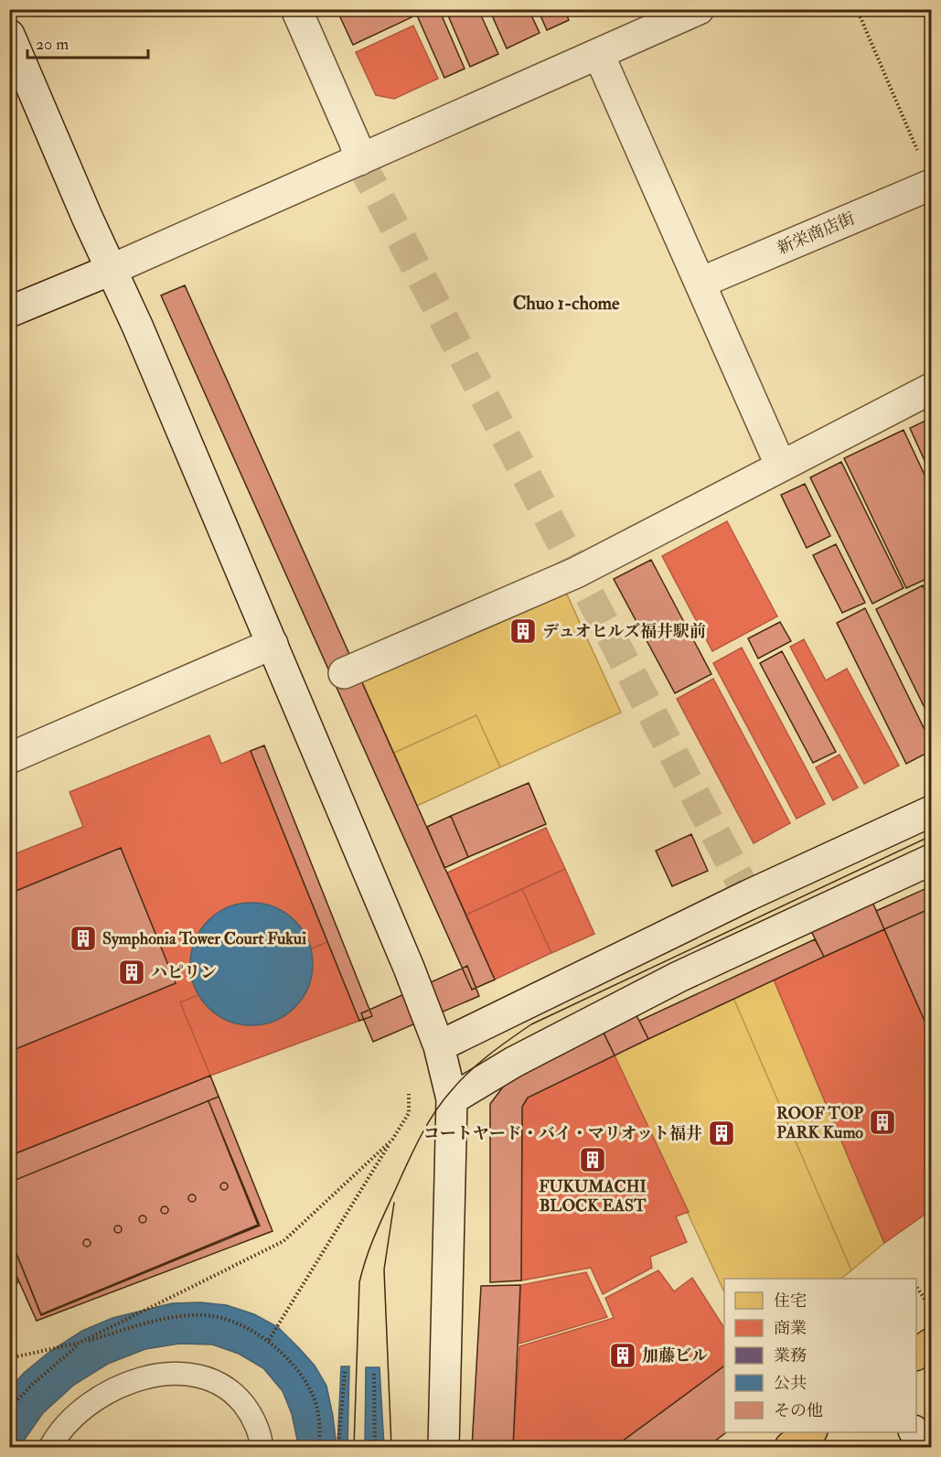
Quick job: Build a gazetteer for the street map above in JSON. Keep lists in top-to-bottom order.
{
  "streets": {
    "street": ["新栄商店街"]
  },
  "districts": ["Chuo 1-chome"],
  "places": {
    "building": [
      "デュオヒルズ福井駅前",
      "Symphonia Tower Court Fukui",
      "ハピリン",
      "ROOF TOP PARK Kumo",
      "コートヤード・バイ・マリオット福井",
      "FUKUMACHI BLOCK EAST",
      "加藤ビル"
    ]
  },
  "legend": [
    "住宅",
    "商業",
    "業務",
    "公共",
    "その他"
  ],
  "scale_bar": "20 m"
}
